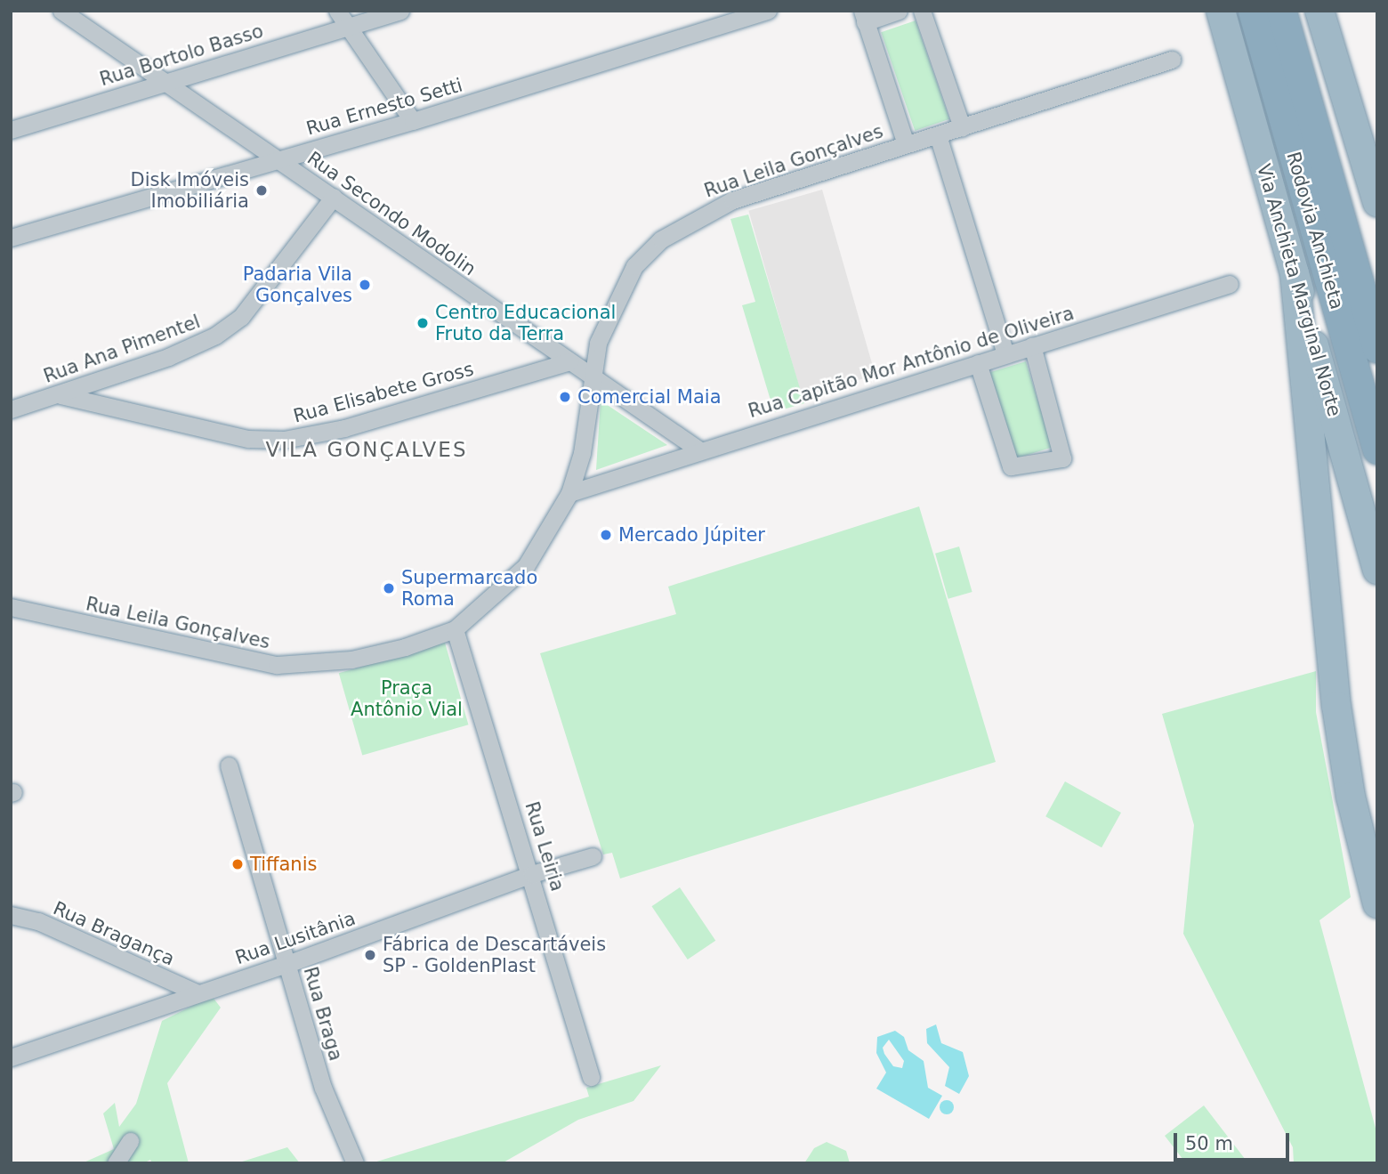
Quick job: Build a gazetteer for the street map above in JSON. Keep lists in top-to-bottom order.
{
  "streets": {
    "highway": ["Rodovia Anchieta", "Via Anchieta Marginal Norte"],
    "street": [
      "Rua Bortolo Basso",
      "Rua Ernesto Setti",
      "Rua Leila Gonçalves",
      "Rua Secondo Modolin",
      "Rua Ana Pimentel",
      "Rua Capitão Mor Antônio de Oliveira",
      "Rua Elisabete Gross",
      "Rua Leiria",
      "Rua Bragança",
      "Rua Lusitânia",
      "Rua Braga"
    ]
  },
  "crossings": [
    ["Rua Bortolo Basso", "Rua Secondo Modolin"],
    ["Rua Ernesto Setti", "Rua Secondo Modolin"],
    ["Rua Leila Gonçalves", "Rua Secondo Modolin"],
    ["Rua Leila Gonçalves", "Rua Capitão Mor Antônio de Oliveira"],
    ["Rua Leila Gonçalves", "Rua Leiria"],
    ["Rua Secondo Modolin", "Rua Ana Pimentel"],
    ["Rua Secondo Modolin", "Rua Capitão Mor Antônio de Oliveira"],
    ["Rua Secondo Modolin", "Rua Elisabete Gross"],
    ["Rua Ana Pimentel", "Rua Elisabete Gross"],
    ["Rua Leiria", "Rua Lusitânia"],
    ["Rua Bragança", "Rua Lusitânia"],
    ["Rua Lusitânia", "Rua Braga"]
  ],
  "districts": ["VILA GONÇALVES"],
  "parks": ["Praça Antônio Vial"],
  "places": [
    "Disk Imóveis Imobiliária",
    "Padaria Vila Gonçalves",
    "Centro Educacional Fruto da Terra",
    "Comercial Maia",
    "Mercado Júpiter",
    "Supermarcado Roma",
    "Tiffanis",
    "Fábrica de Descartáveis SP - GoldenPlast"
  ],
  "scale_bar": "50 m"
}
